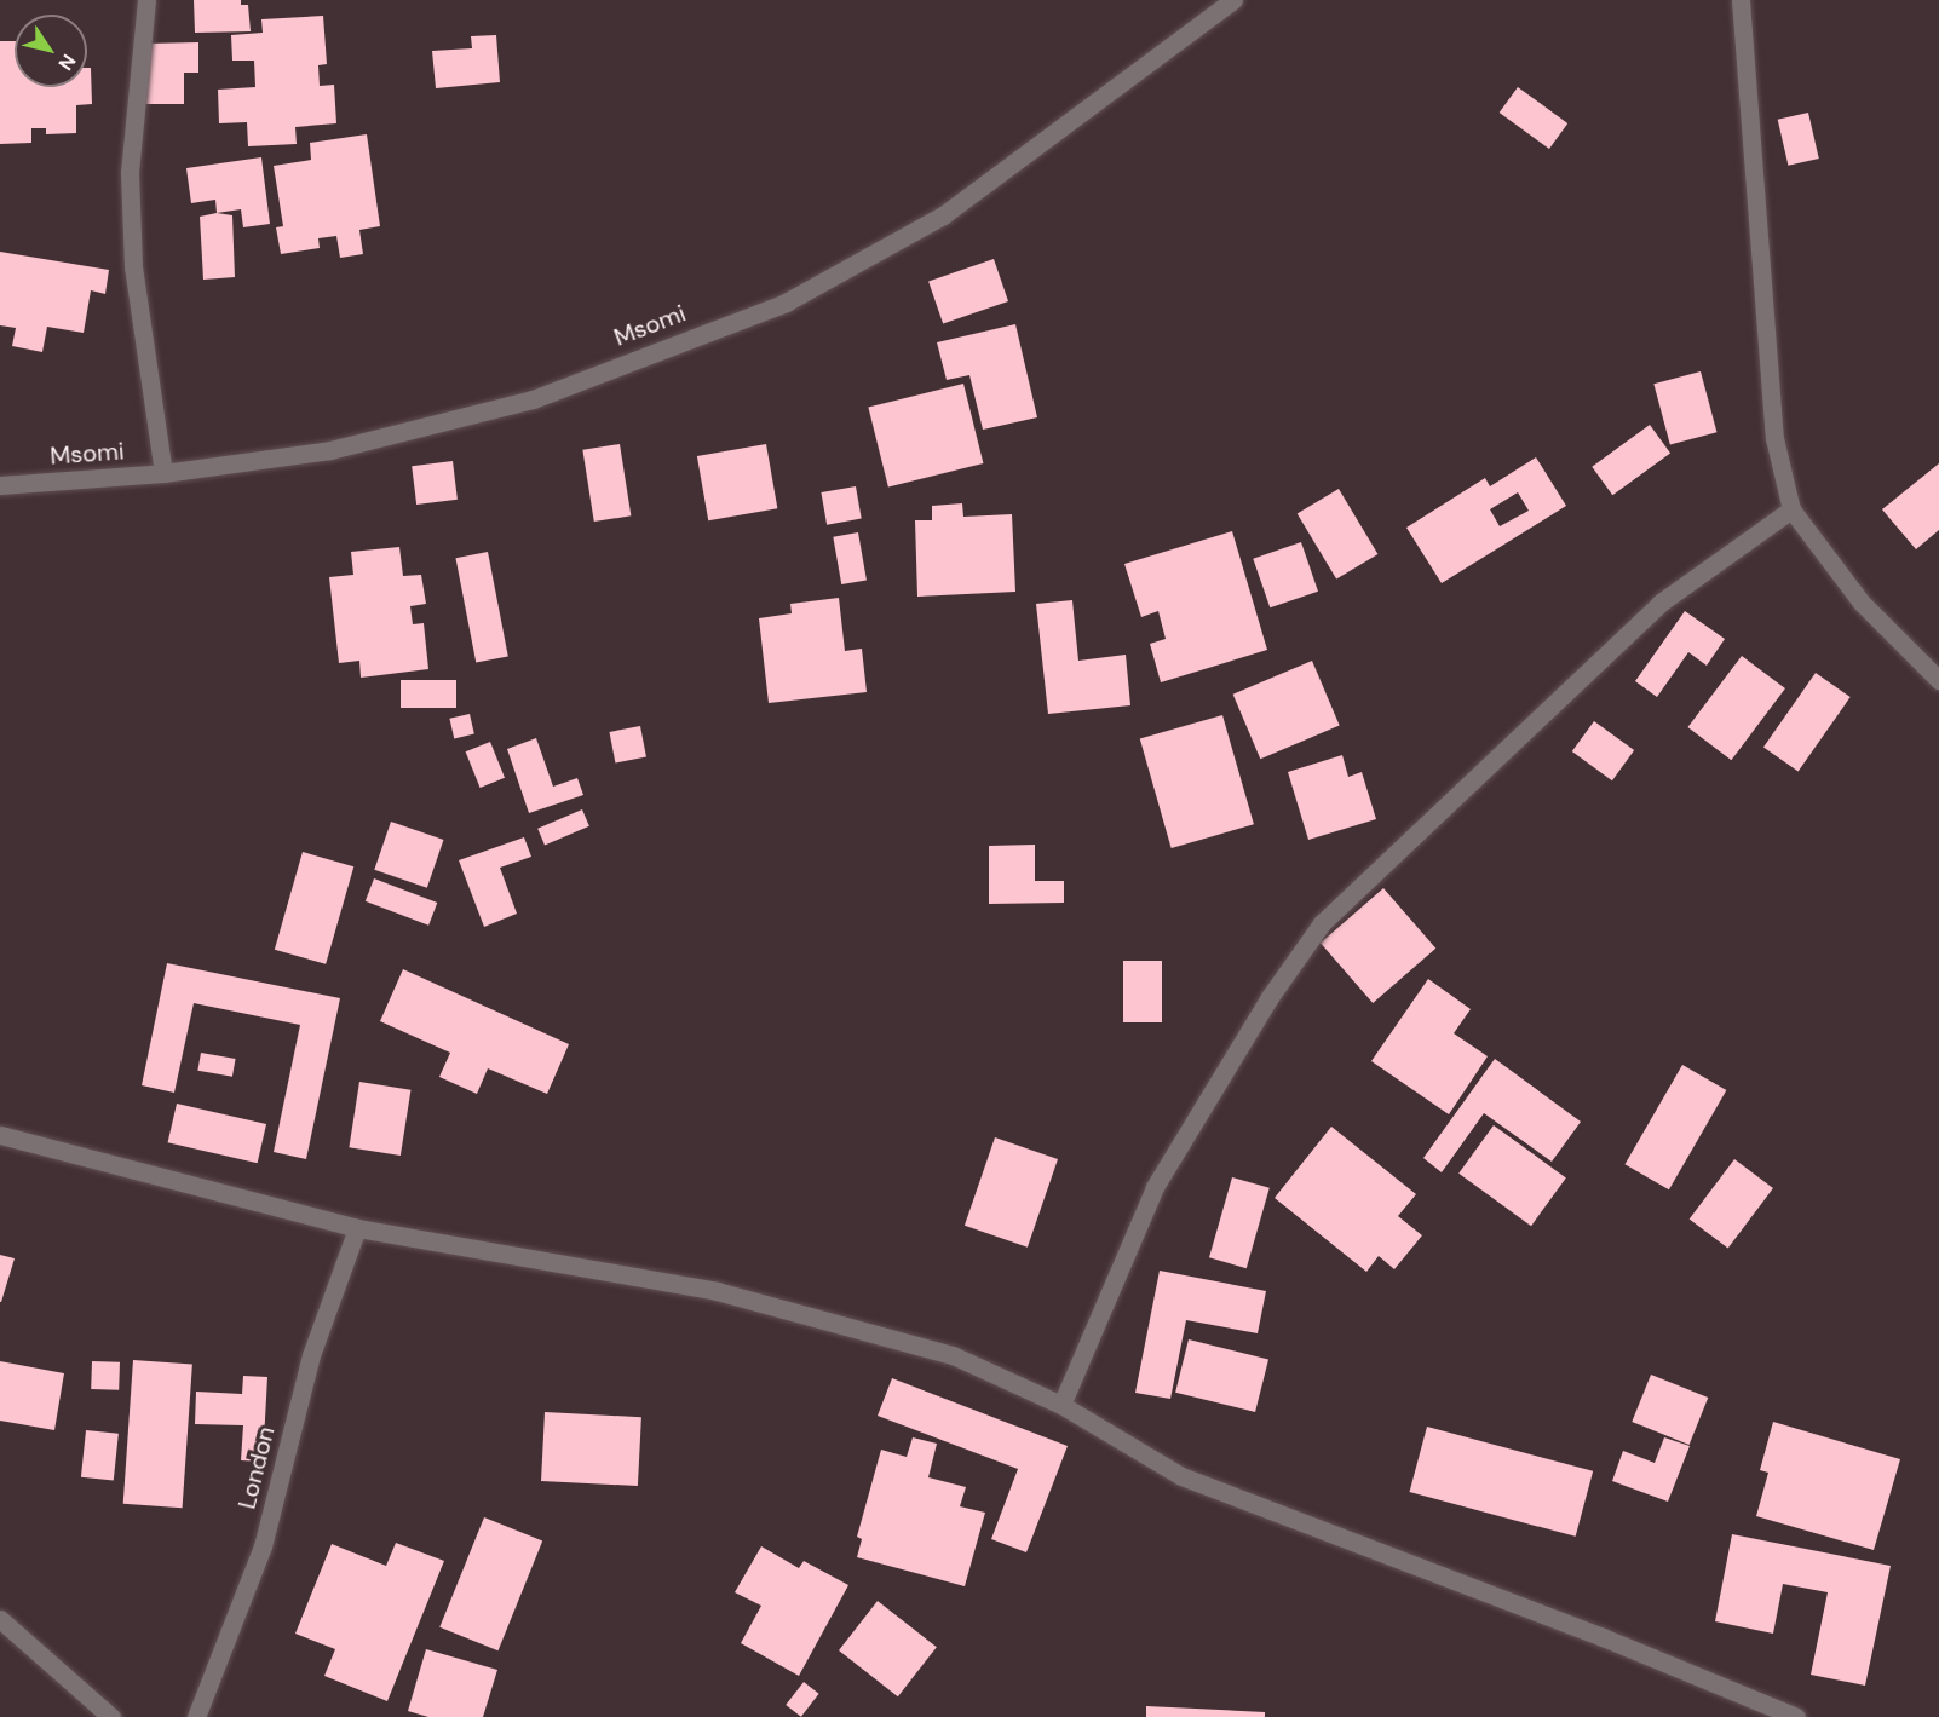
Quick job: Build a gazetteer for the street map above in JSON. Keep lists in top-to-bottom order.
{
  "streets": {
    "street": ["Msomi", "London"]
  },
  "north": "bottom right"
}
